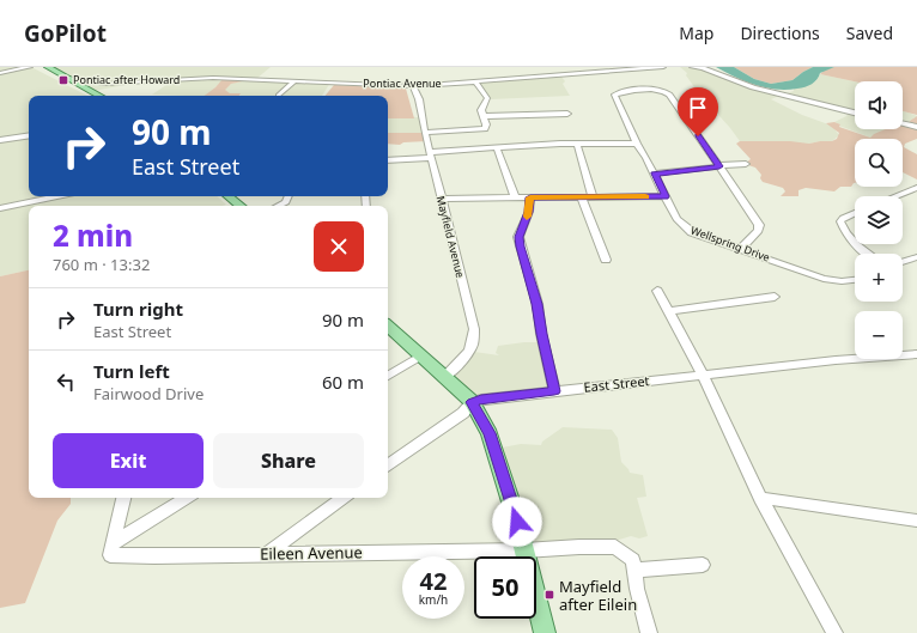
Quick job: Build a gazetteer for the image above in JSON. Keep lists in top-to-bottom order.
{
  "streets": {
    "main road": ["Pontiac Avenue"],
    "street": [
      "Mayfield Avenue",
      "Wellspring Drive",
      "East Street",
      "Eileen Avenue"
    ]
  },
  "crossings": [
    ["Pontiac Avenue", "Mayfield Avenue"]
  ],
  "places": {
    "transit": ["Pontiac after Howard", "Mayfield after Eilein"]
  },
  "page": {
    "header": "GoPilot",
    "nav": ["Map", "Directions", "Saved"],
    "map_buttons": ["+", "−"],
    "turn": ["90 m", "East Street"],
    "heading": ["2 min", "760 m · 13:32"],
    "list": [
      {
        "name": "Turn right",
        "note": "East Street",
        "value": "90 m"
      },
      {
        "name": "Turn left",
        "note": "Fairwood Drive",
        "value": "60 m"
      }
    ],
    "buttons": ["Exit", "Share"],
    "speed": "42 km/h",
    "limit": "50"
  }
}
